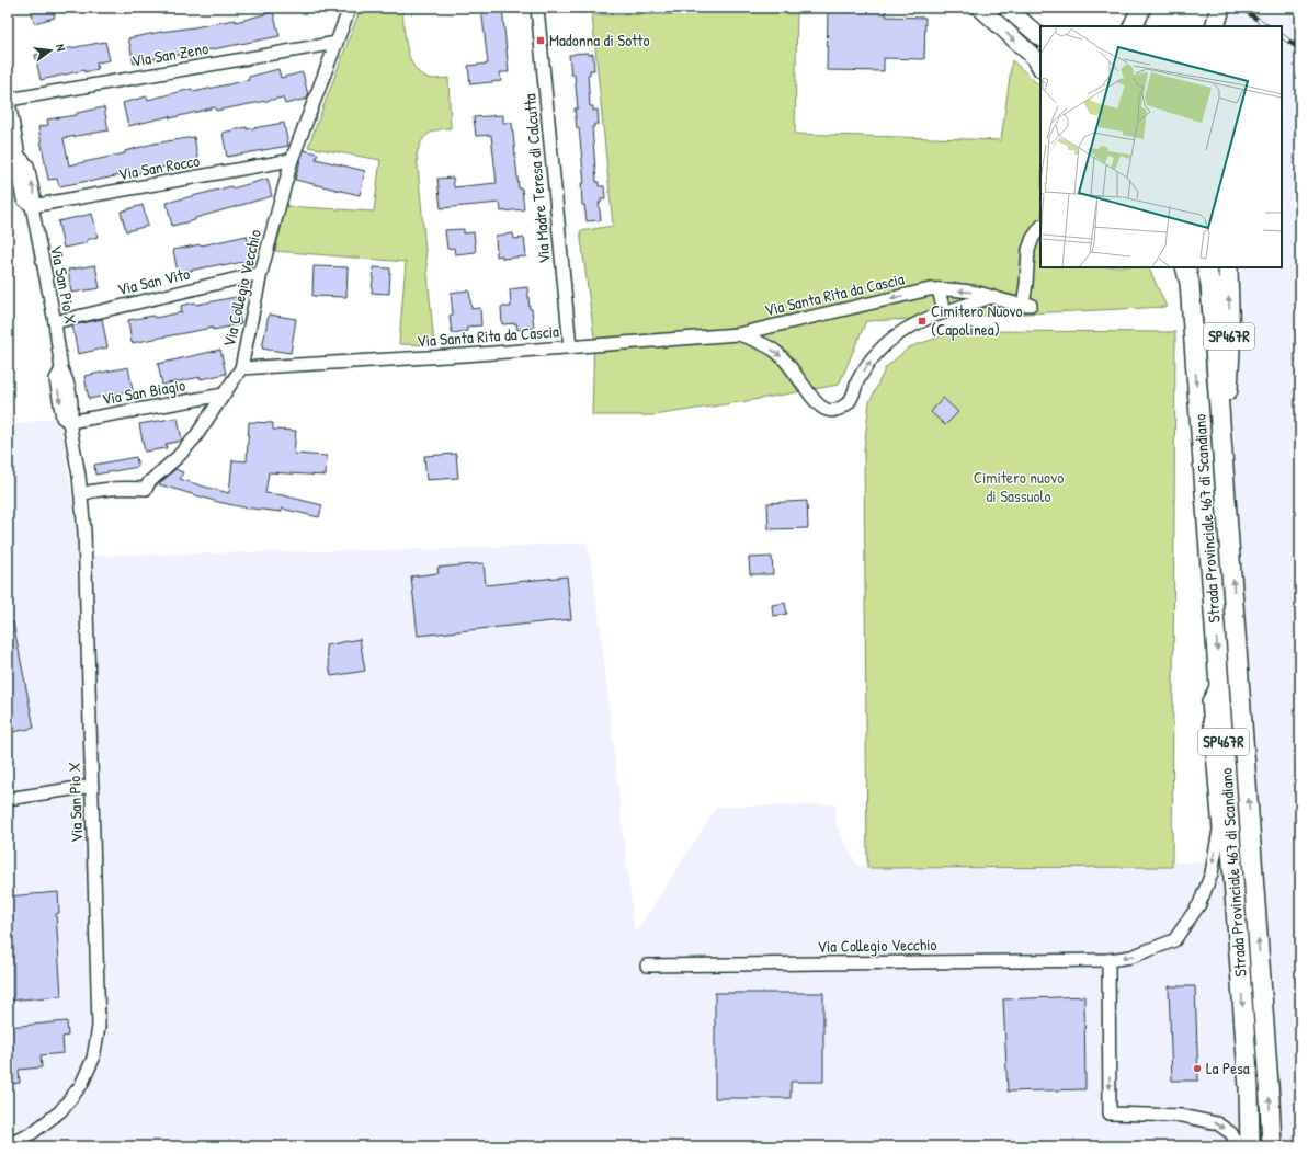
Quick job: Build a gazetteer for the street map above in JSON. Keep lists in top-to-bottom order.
{
  "streets": {
    "main road": ["SP467R", "Strada Provinciale 467 di Scandiano"],
    "street": [
      "Via San Zeno",
      "Via San Rocco",
      "Via Madre Teresa di Calcutta",
      "Via San Vito",
      "Via San Pio X",
      "Via Collegio Vecchio",
      "Via Santa Rita da Cascia",
      "Via San Biagio"
    ]
  },
  "crossings": [
    ["Via San Zeno", "Via San Pio X"],
    ["Via San Zeno", "Via Collegio Vecchio"],
    ["Via San Rocco", "Via San Pio X"],
    ["Via San Rocco", "Via Collegio Vecchio"],
    ["Via Madre Teresa di Calcutta", "Via Santa Rita da Cascia"],
    ["Via San Vito", "Via San Pio X"],
    ["Via San Vito", "Via Collegio Vecchio"],
    ["Via San Pio X", "Via Collegio Vecchio"],
    ["Via San Pio X", "Via San Biagio"],
    ["Via Collegio Vecchio", "Via Santa Rita da Cascia"],
    ["Via Collegio Vecchio", "Via San Biagio"],
    ["Via Collegio Vecchio", "Strada Provinciale 467 di Scandiano"],
    ["SP467R", "Strada Provinciale 467 di Scandiano"]
  ],
  "parks": ["Cimitero nuovo di Sassuolo"],
  "places": {
    "transit": ["Madonna di Sotto", "Cimitero Nuovo (Capolinea)"],
    "other": ["La Pesa"]
  },
  "north": "right"
}
